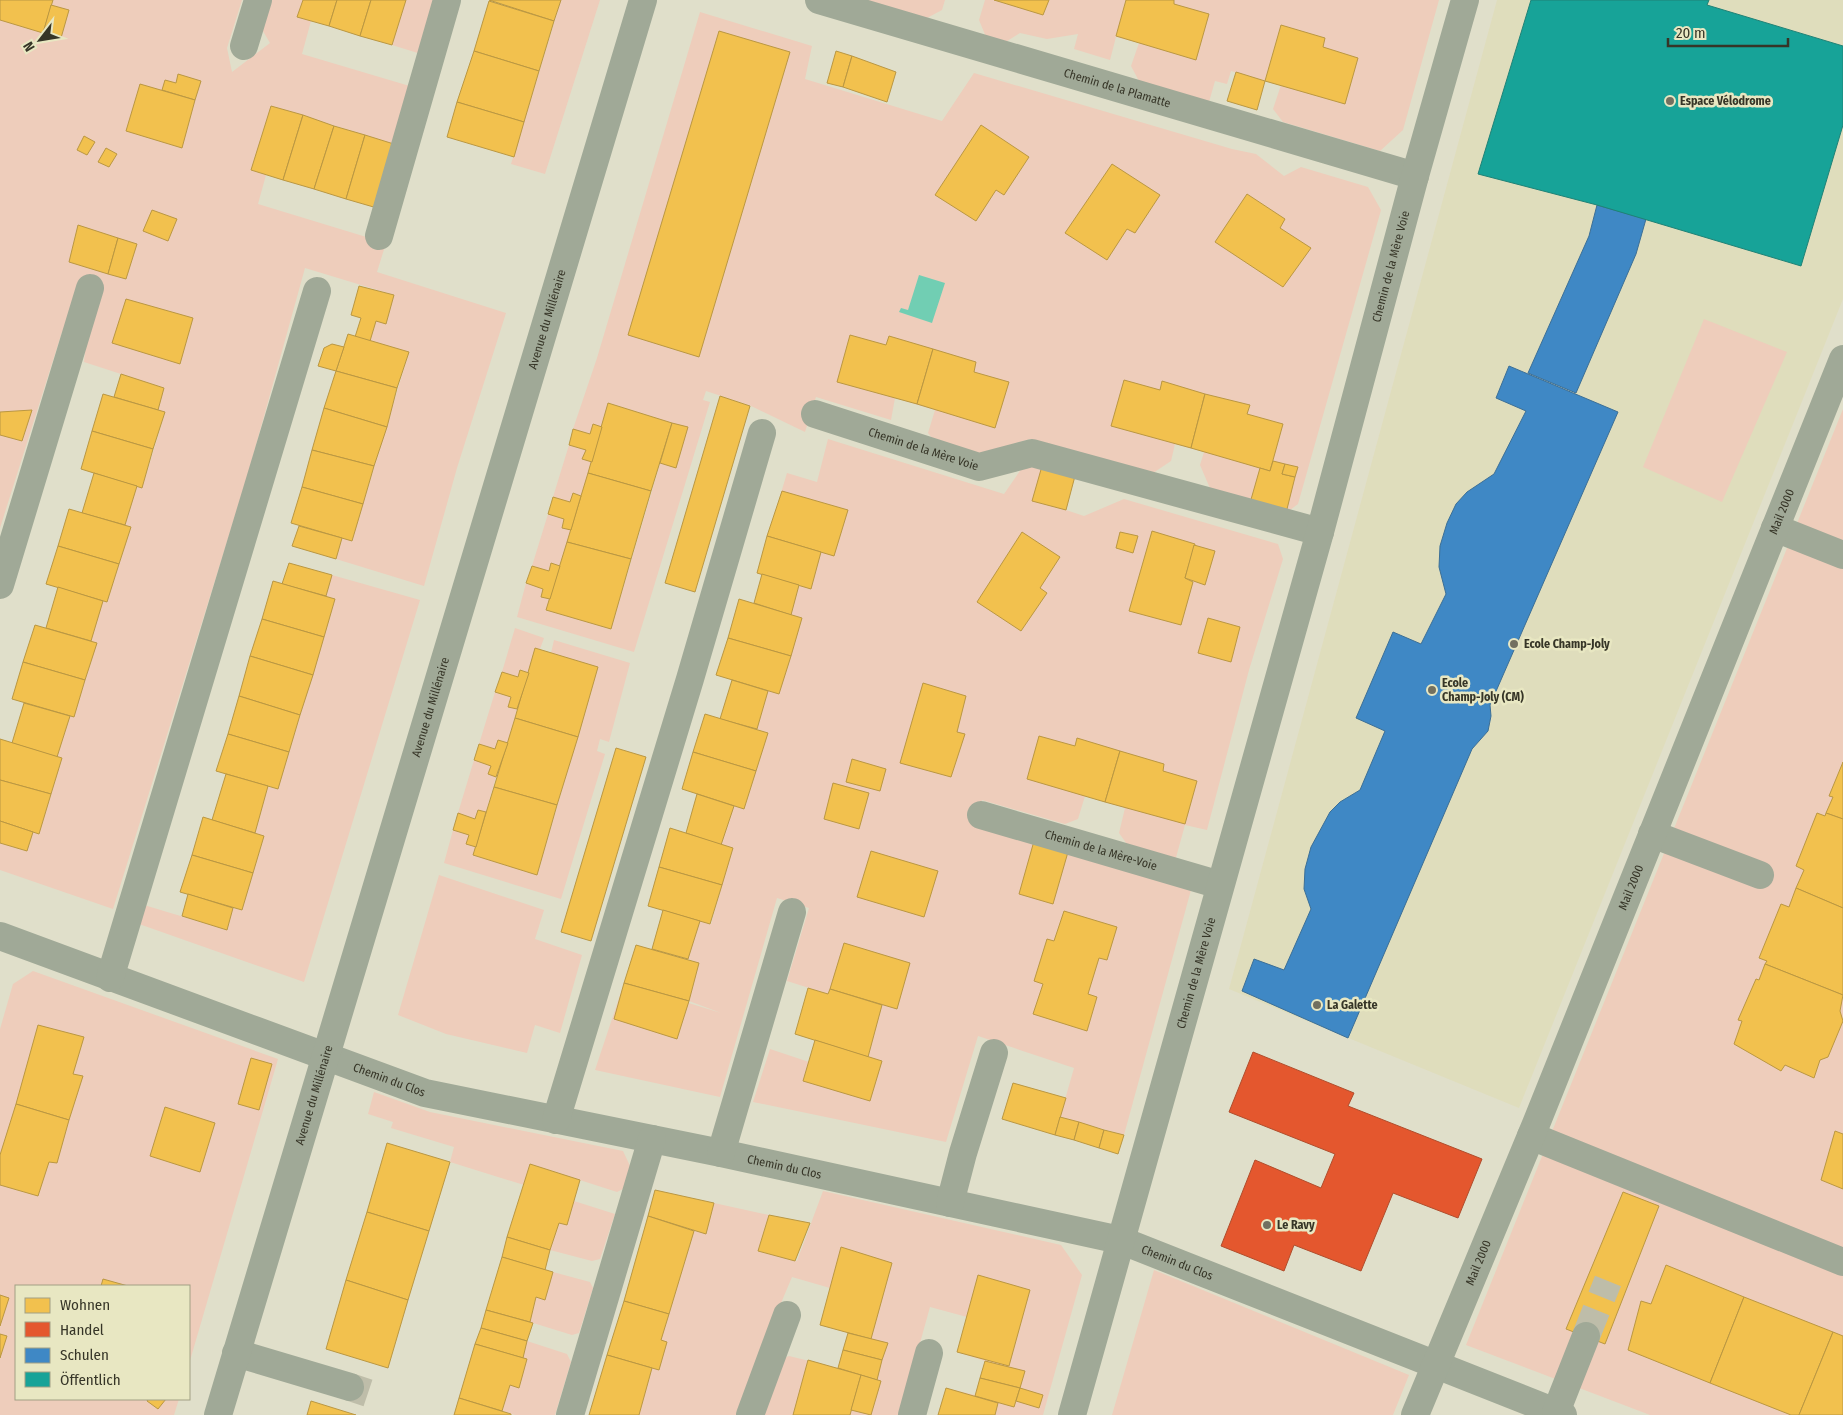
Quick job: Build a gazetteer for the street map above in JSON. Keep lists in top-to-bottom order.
{
  "streets": {
    "street": [
      "Chemin de la Plamatte",
      "Chemin de la Mère Voie",
      "Avenue du Millénaire",
      "Mail 2000",
      "Chemin de la Mère-Voie",
      "Chemin du Clos"
    ]
  },
  "crossings": [
    ["Chemin de la Plamatte", "Chemin de la Mère Voie"],
    ["Chemin de la Mère Voie", "Chemin de la Mère-Voie"],
    ["Chemin de la Mère Voie", "Chemin du Clos"],
    ["Avenue du Millénaire", "Chemin du Clos"],
    ["Mail 2000", "Chemin du Clos"]
  ],
  "places": [
    "Espace Vélodrome",
    "Ecole Champ-Joly",
    "Ecole Champ-Joly (CM)",
    "La Galette",
    "Le Ravy"
  ],
  "legend": [
    "Wohnen",
    "Handel",
    "Schulen",
    "Öffentlich"
  ],
  "scale_bar": "20 m",
  "north": "bottom left"
}
